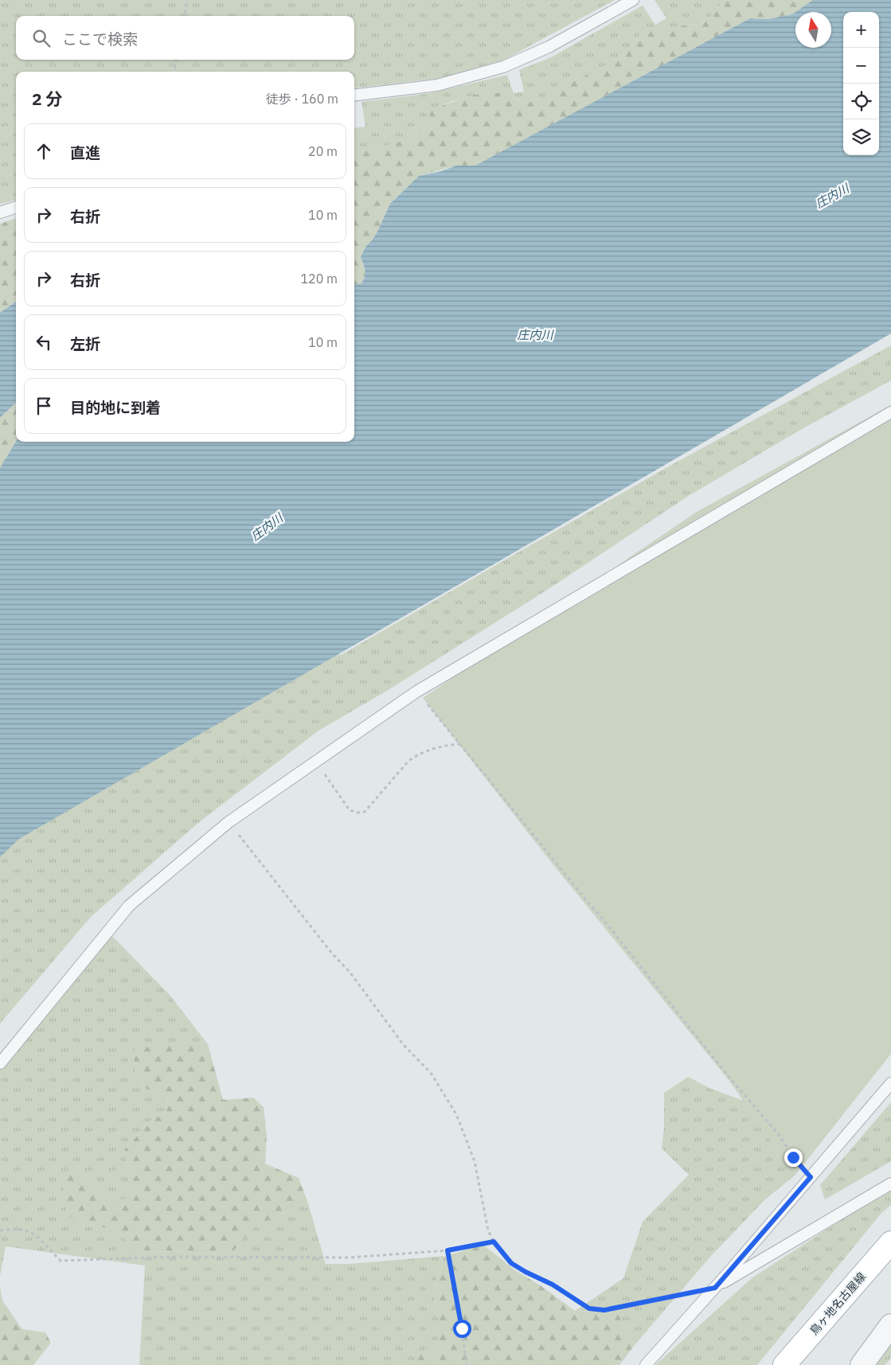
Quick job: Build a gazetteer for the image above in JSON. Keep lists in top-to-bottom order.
{
  "streets": {
    "main road": ["鳥ヶ地名古屋線"]
  },
  "water": ["庄内川"],
  "north": "top",
  "page": {
    "map_buttons": ["+", "−"],
    "search": "ここで検索",
    "heading": ["2 分", "徒歩 · 160 m"],
    "list": [
      ["直進", "20 m"],
      ["右折", "10 m"],
      ["右折", "120 m"],
      ["左折", "10 m"],
      "目的地に到着"
    ]
  }
}
